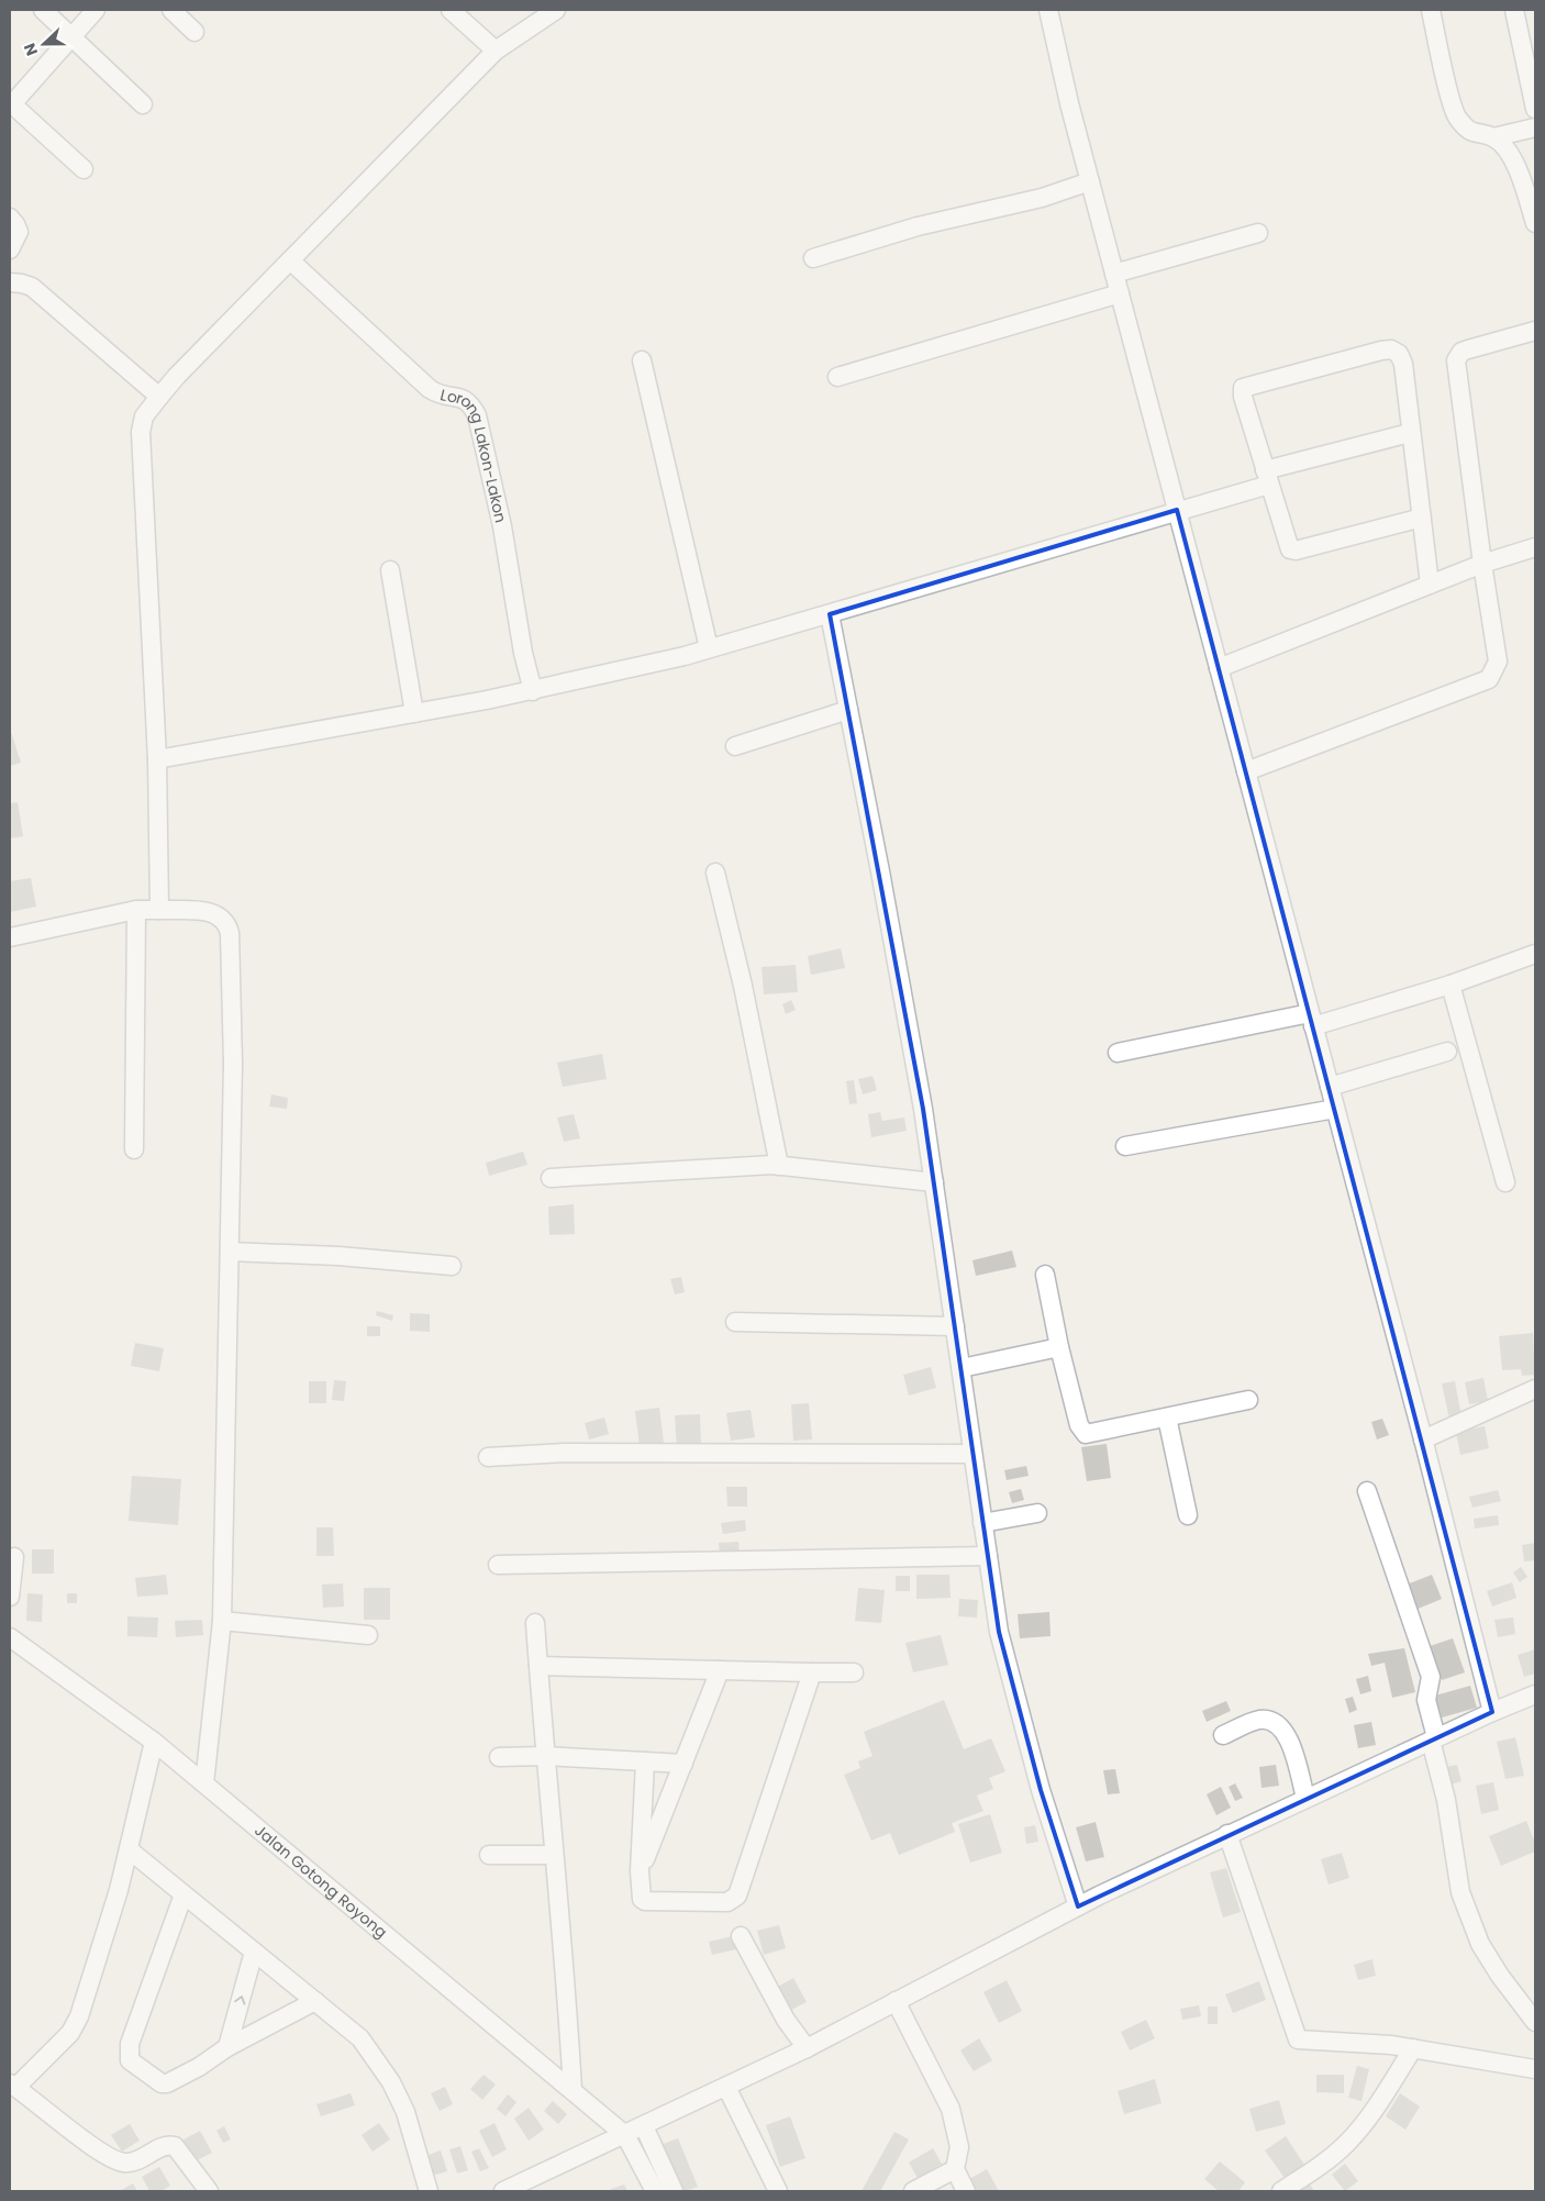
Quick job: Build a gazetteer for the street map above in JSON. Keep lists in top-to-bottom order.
{
  "streets": {
    "street": ["Lorong Lakon-Lakon", "Jalan Gotong Royong"]
  },
  "north": "left"
}
